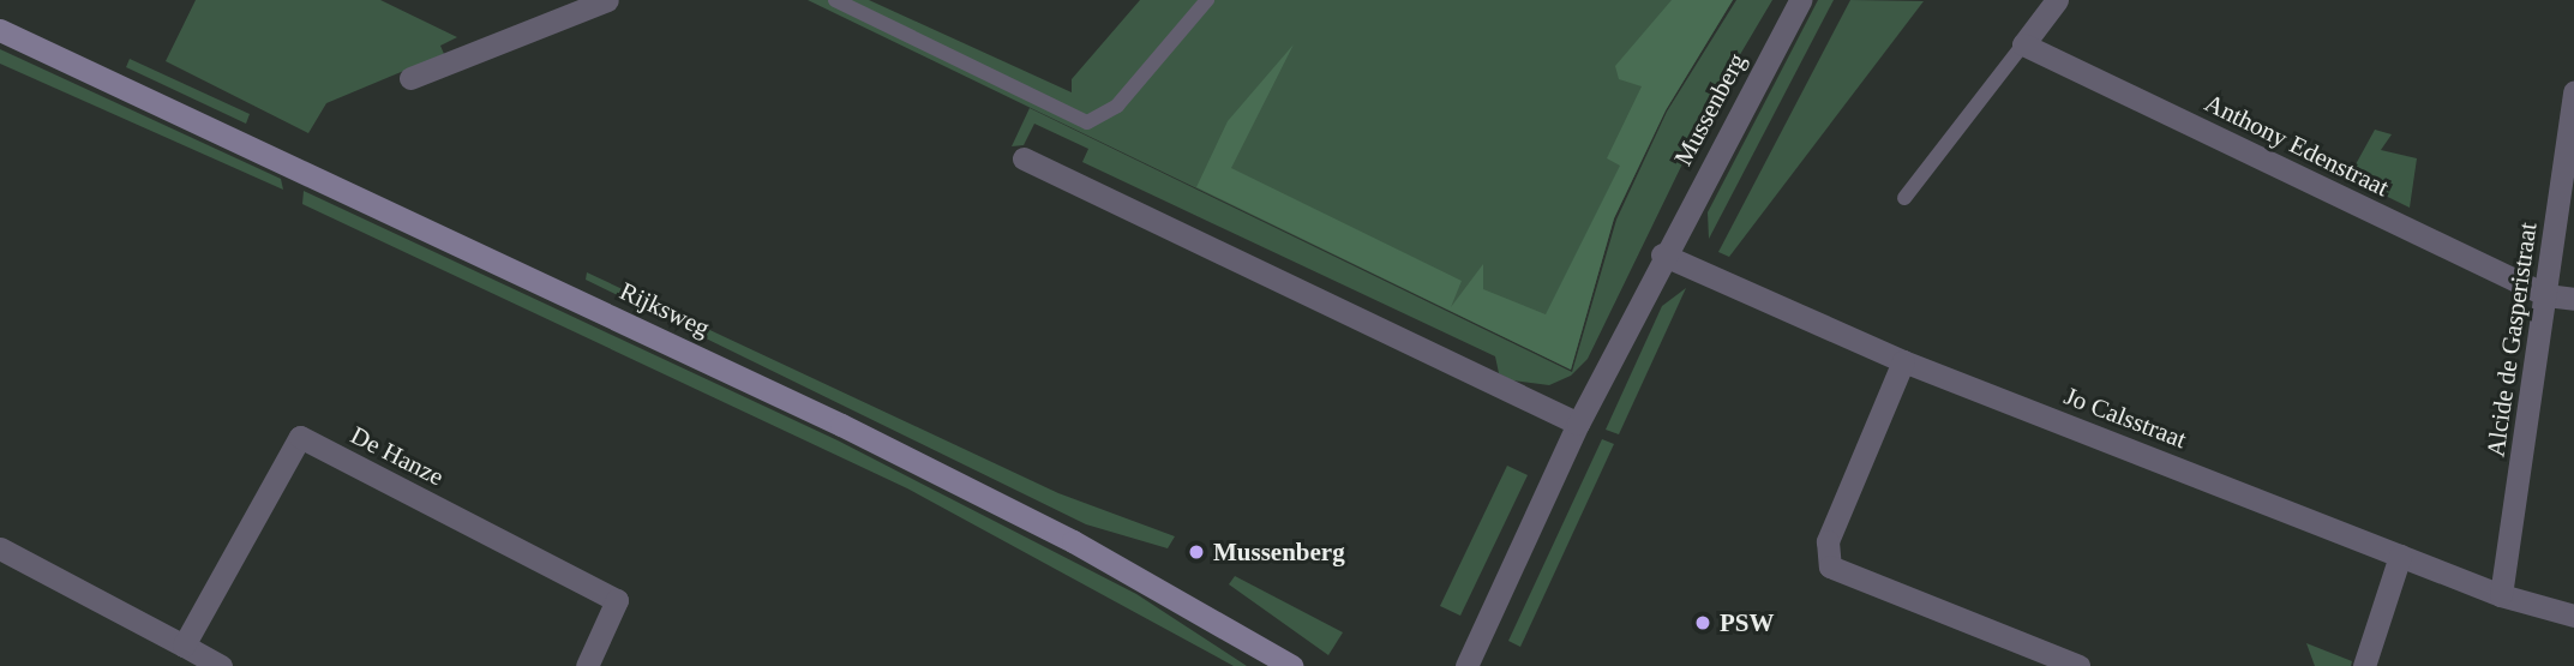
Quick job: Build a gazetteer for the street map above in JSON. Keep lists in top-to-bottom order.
{
  "streets": {
    "main road": ["Rijksweg"],
    "street": [
      "Mussenberg",
      "Anthony Edenstraat",
      "Alcide de Gasperistraat",
      "Jo Calsstraat",
      "De Hanze"
    ]
  },
  "crossings": [
    ["Mussenberg", "Jo Calsstraat"],
    ["Anthony Edenstraat", "Alcide de Gasperistraat"],
    ["Alcide de Gasperistraat", "Jo Calsstraat"]
  ],
  "places": ["Mussenberg", "PSW"]
}
